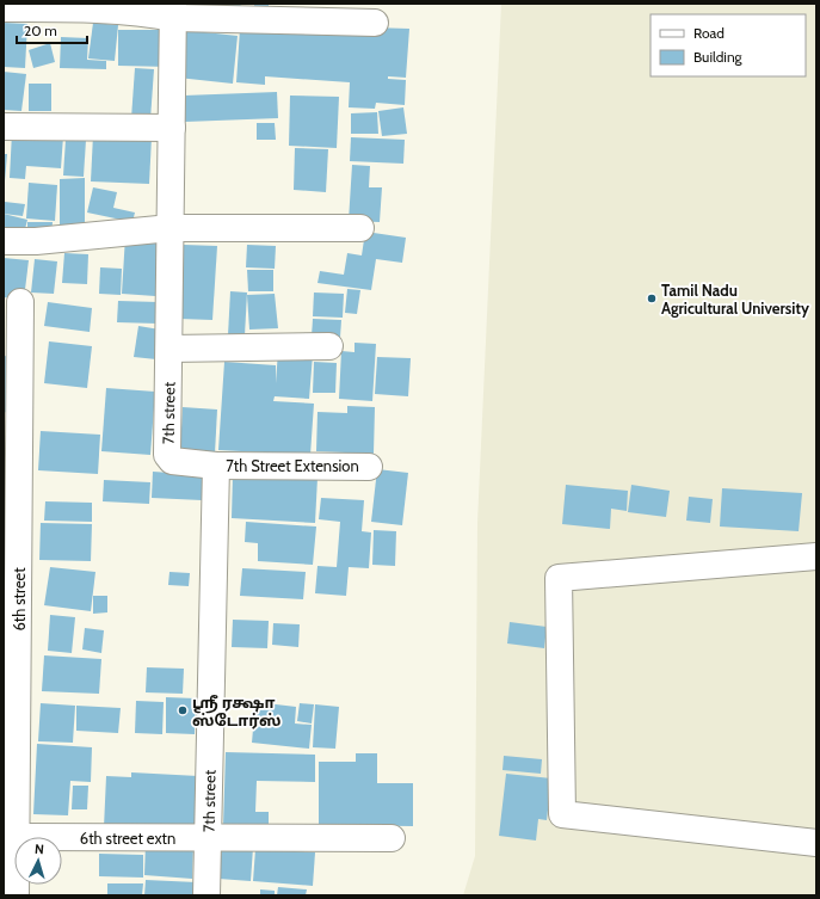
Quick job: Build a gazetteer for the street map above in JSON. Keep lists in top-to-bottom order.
{
  "streets": {
    "street": [
      "7th street",
      "7th Street Extension",
      "6th street",
      "6th street extn"
    ]
  },
  "crossings": [
    ["7th street", "7th Street Extension"],
    ["7th street", "6th street extn"]
  ],
  "places": ["Tamil Nadu Agricultural University", "ஶ்ரீ ரக்ஷா ஸ்டோர்ஸ்"],
  "legend": ["Road", "Building"],
  "scale_bar": "20 m",
  "north": "top"
}
